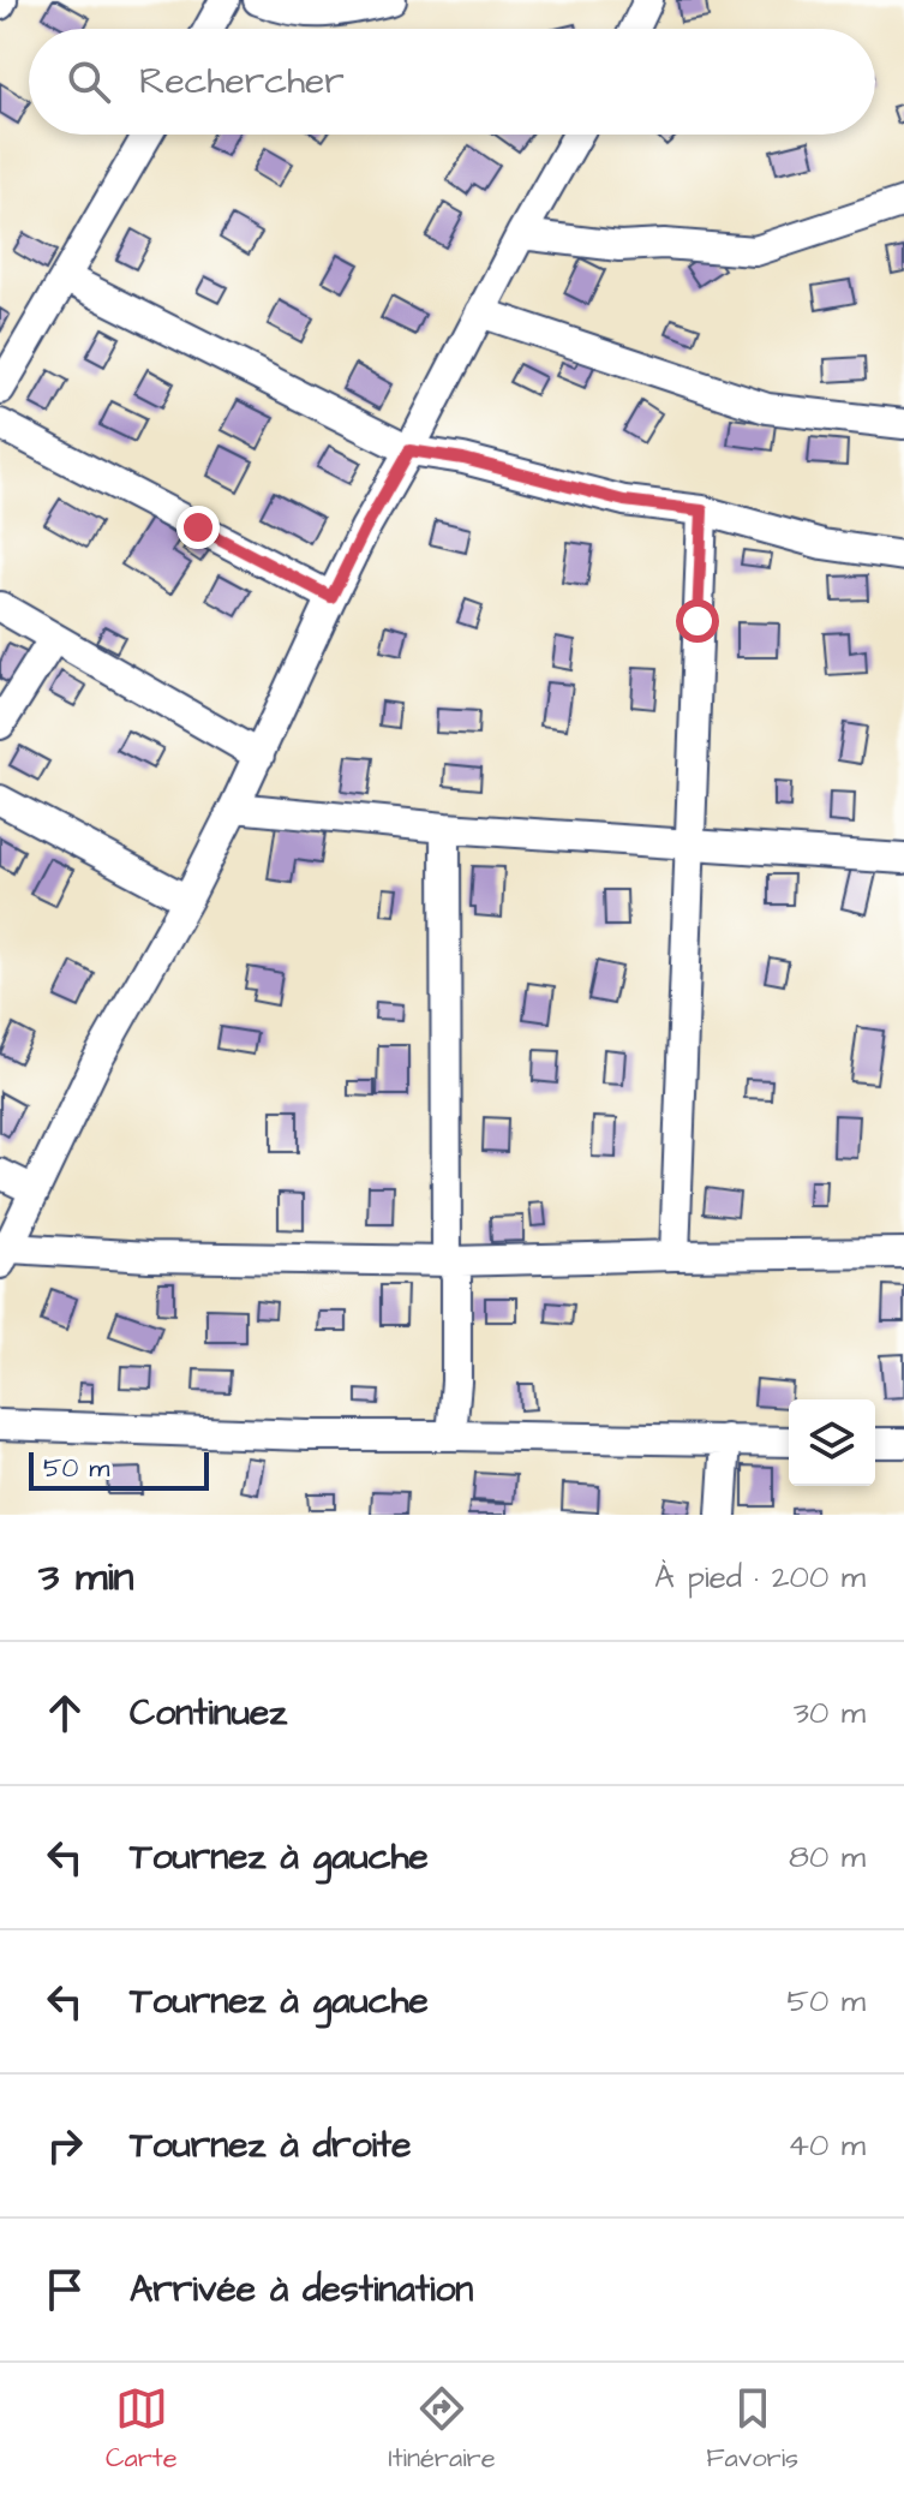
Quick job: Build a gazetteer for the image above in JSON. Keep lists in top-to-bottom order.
{
  "scale_bar": "50 m",
  "page": {
    "search": "Rechercher",
    "scale": "50 m",
    "heading": ["3 min", "À pied · 200 m"],
    "list": [
      ["Continuez", "30 m"],
      ["Tournez à gauche", "80 m"],
      ["Tournez à gauche", "50 m"],
      ["Tournez à droite", "40 m"],
      "Arrivée à destination"
    ],
    "nav": ["Carte", "Itinéraire", "Favoris"]
  }
}
